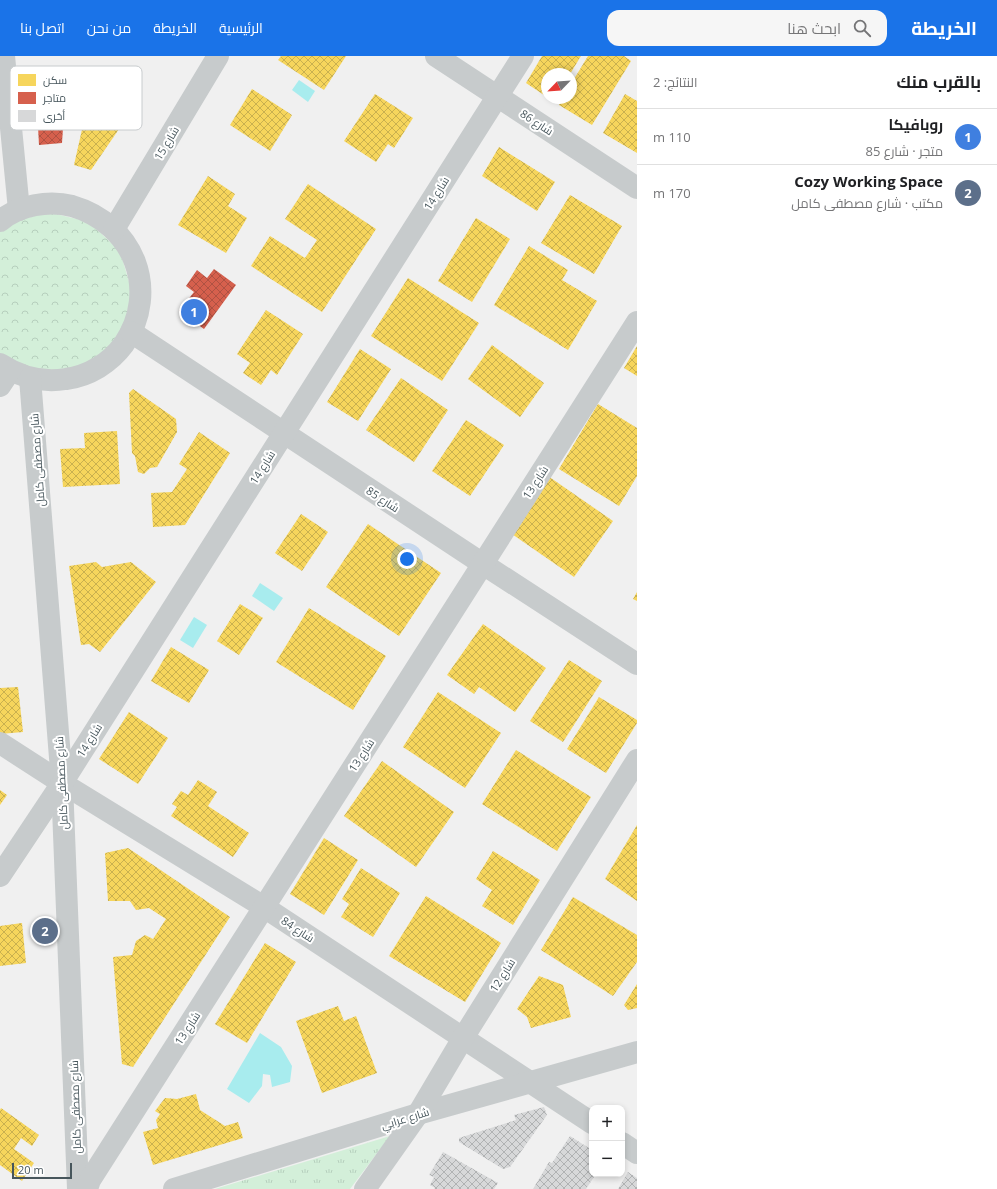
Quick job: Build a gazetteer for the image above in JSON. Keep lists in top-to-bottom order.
{
  "streets": {
    "street": [
      "شارع 86",
      "شارع 15",
      "شارع 14",
      "شارع مصطفى كامل",
      "شارع 13",
      "شارع 85",
      "شارع 84",
      "شارع 12",
      "شارع عرابي"
    ]
  },
  "crossings": [
    ["شارع 86", "شارع 14"],
    ["شارع 14", "شارع مصطفى كامل"],
    ["شارع 14", "شارع 85"],
    ["شارع 14", "شارع 84"],
    ["شارع مصطفى كامل", "شارع 84"],
    ["شارع 13", "شارع 85"],
    ["شارع 13", "شارع 84"],
    ["شارع 84", "شارع 12"],
    ["شارع 84", "شارع عرابي"],
    ["شارع 12", "شارع عرابي"]
  ],
  "legend": ["سكن", "متاجر", "أخرى"],
  "scale_bar": "20 m",
  "north": "bottom left",
  "page": {
    "header": "الخريطة",
    "search": "ابحث هنا",
    "nav": [
      "الرئيسية",
      "الخريطة",
      "من نحن",
      "اتصل بنا"
    ],
    "heading": ["بالقرب منك", "النتائج: 2"],
    "list": [
      {
        "mark": "1",
        "name": "روبافيكا",
        "note": "متجر · شارع 85",
        "value": "110 m"
      },
      {
        "mark": "2",
        "name": "Cozy Working Space",
        "note": "مكتب · شارع مصطفى كامل",
        "value": "170 m"
      }
    ],
    "pins": ["1", "2"],
    "map_buttons": ["+", "−"],
    "scale": "20 m"
  }
}
